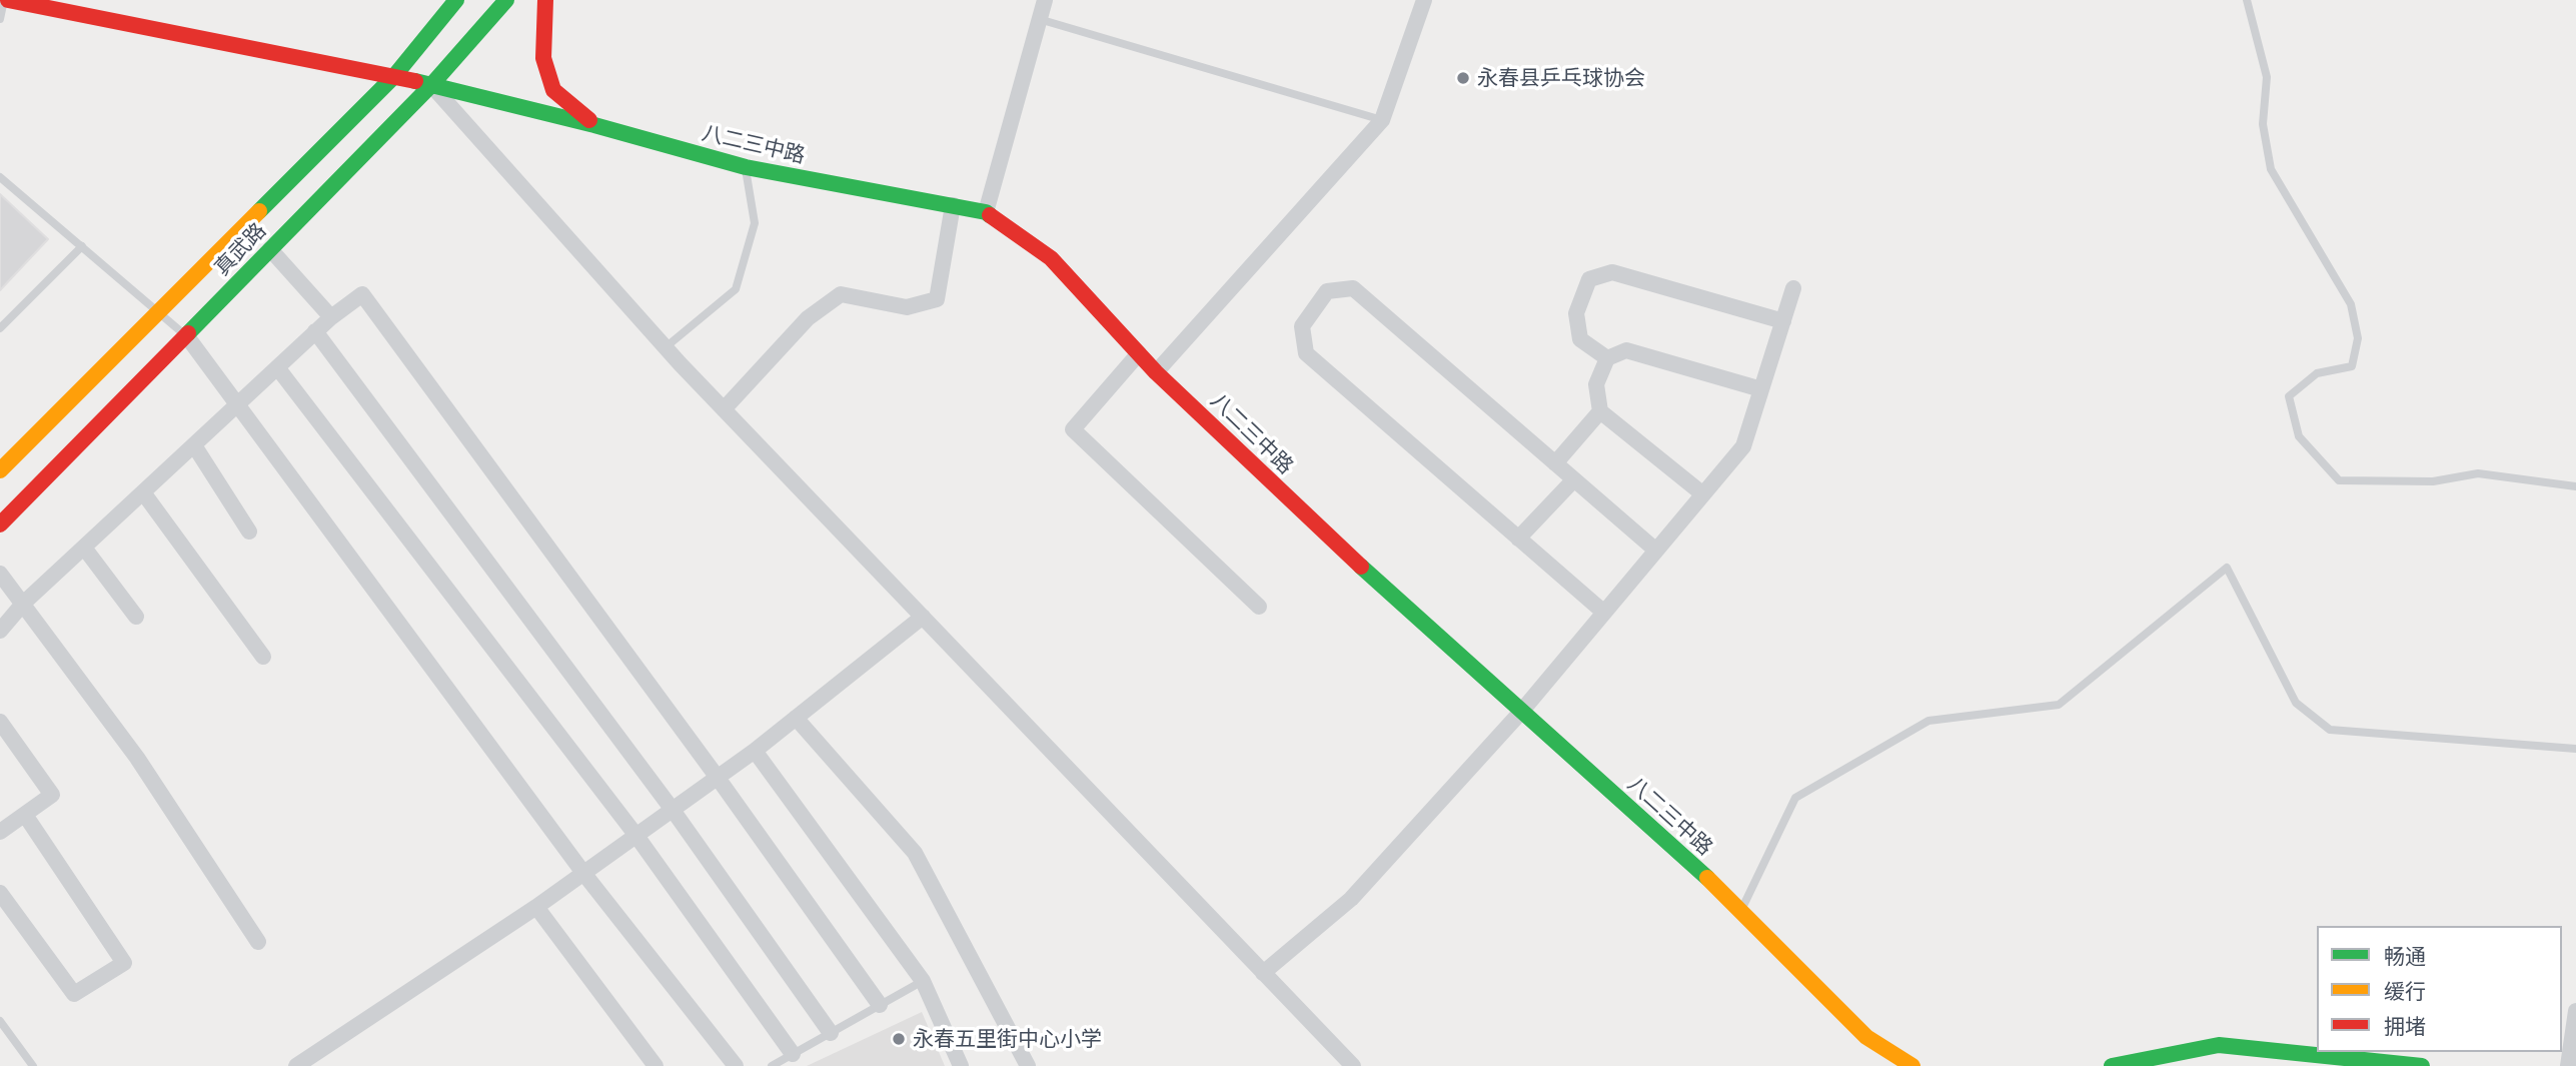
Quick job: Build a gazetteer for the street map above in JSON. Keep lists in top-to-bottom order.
{
  "streets": {
    "main road": ["八二三中路", "真武路"]
  },
  "crossings": [
    ["八二三中路", "真武路"]
  ],
  "places": ["永春县乒乓球协会", "永春五里街中心小学"],
  "legend": ["畅通", "缓行", "拥堵"]
}
